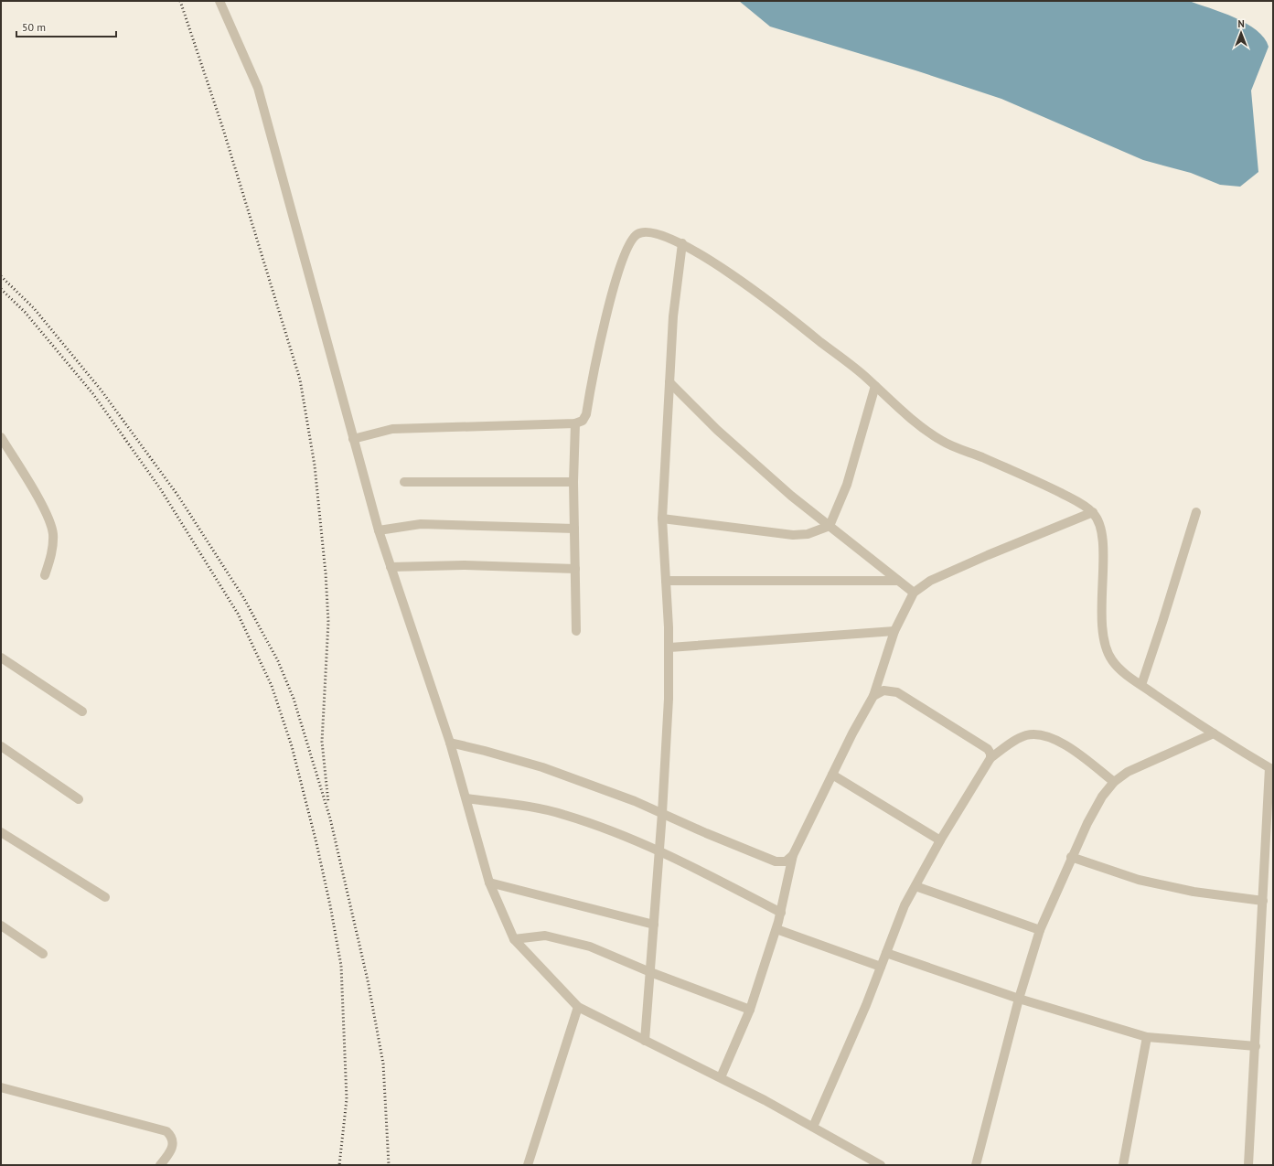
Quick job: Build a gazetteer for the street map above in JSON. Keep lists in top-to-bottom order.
{
  "scale_bar": "50 m",
  "north": "top"
}
